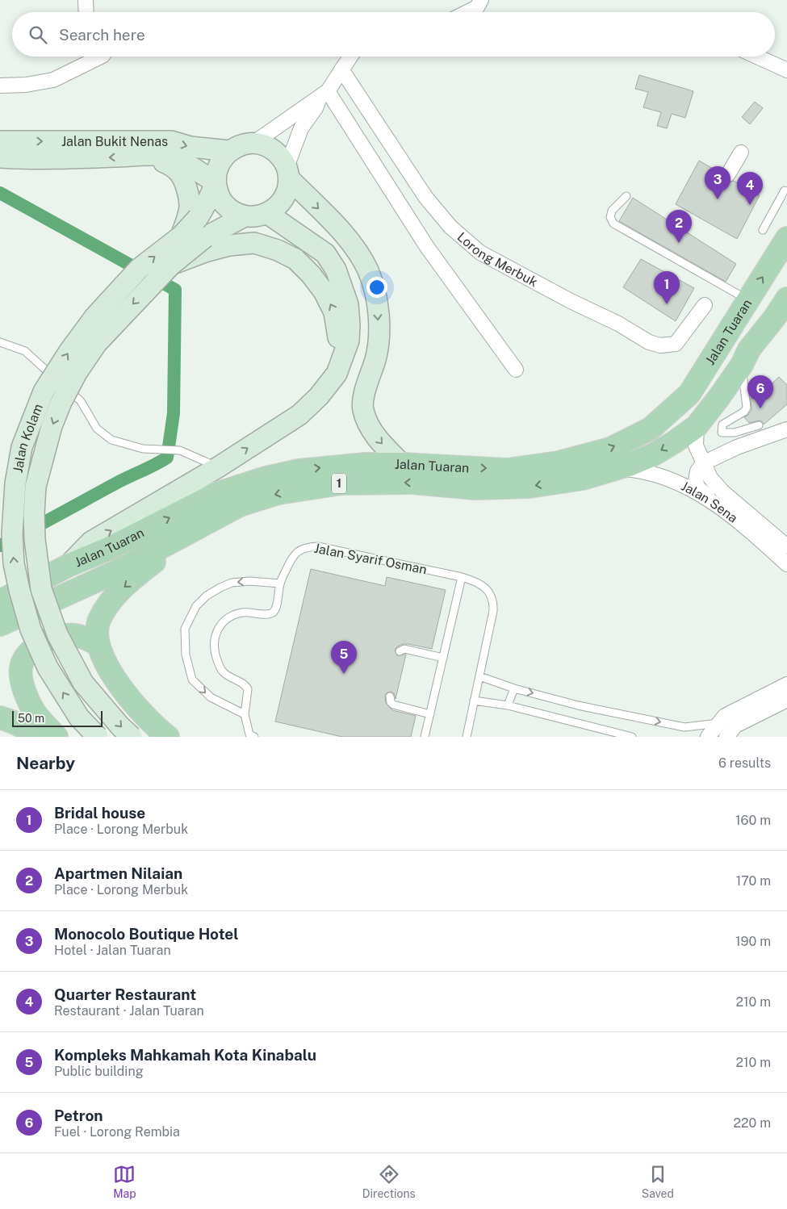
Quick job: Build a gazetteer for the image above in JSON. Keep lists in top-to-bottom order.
{
  "streets": {
    "main road": [
      "Jalan Bukit Nenas",
      "Jalan Tuaran",
      "Jalan Kolam",
      "1"
    ],
    "street": ["Lorong Merbuk", "Jalan Sena"],
    "lane": ["Jalan Syarif Osman"]
  },
  "crossings": [
    ["Jalan Bukit Nenas", "Jalan Kolam"],
    ["Jalan Tuaran", "Jalan Sena"]
  ],
  "scale_bar": "50 m",
  "page": {
    "search": "Search here",
    "pins": [
      "3",
      "4",
      "2",
      "1",
      "6",
      "5"
    ],
    "scale": "50 m",
    "heading": ["Nearby", "6 results"],
    "list": [
      {
        "mark": "1",
        "name": "Bridal house",
        "note": "Place · Lorong Merbuk",
        "value": "160 m"
      },
      {
        "mark": "2",
        "name": "Apartmen Nilaian",
        "note": "Place · Lorong Merbuk",
        "value": "170 m"
      },
      {
        "mark": "3",
        "name": "Monocolo Boutique Hotel",
        "note": "Hotel · Jalan Tuaran",
        "value": "190 m"
      },
      {
        "mark": "4",
        "name": "Quarter Restaurant",
        "note": "Restaurant · Jalan Tuaran",
        "value": "210 m"
      },
      {
        "mark": "5",
        "name": "Kompleks Mahkamah Kota Kinabalu",
        "note": "Public building",
        "value": "210 m"
      },
      {
        "mark": "6",
        "name": "Petron",
        "note": "Fuel · Lorong Rembia",
        "value": "220 m"
      }
    ],
    "nav": ["Map", "Directions", "Saved"]
  }
}
